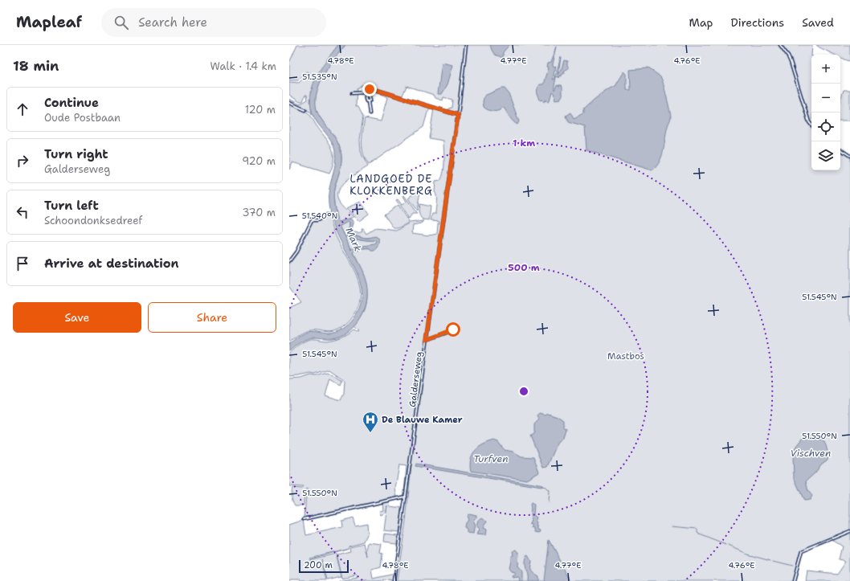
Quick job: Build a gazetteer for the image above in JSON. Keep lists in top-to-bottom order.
{
  "streets": {
    "street": ["Galderseweg"]
  },
  "districts": ["LANDGOED DE KLOKKENBERG"],
  "water": ["Mark", "Vischven", "Turfven"],
  "parks": ["Mastbos"],
  "places": {
    "hospital": ["De Blauwe Kamer"]
  },
  "scale_bar": "200 m",
  "page": {
    "header": "Mapleaf",
    "search": "Search here",
    "nav": ["Map", "Directions", "Saved"],
    "heading": ["18 min", "Walk · 1.4 km"],
    "map_buttons": ["+", "−"],
    "list": [
      ["Continue", "Oude Postbaan", "120 m"],
      ["Turn right", "Galderseweg", "920 m"],
      ["Turn left", "Schoondonksedreef", "370 m"],
      "Arrive at destination"
    ],
    "buttons": ["Save", "Share"],
    "scale": "200 m"
  },
  "coordinates": [
    "4.78°E",
    "4.77°E",
    "4.76°E",
    "51.535°N",
    "51.540°N",
    "51.545°N",
    "51.550°N"
  ],
  "rings": ["1 km", "500 m"]
}
